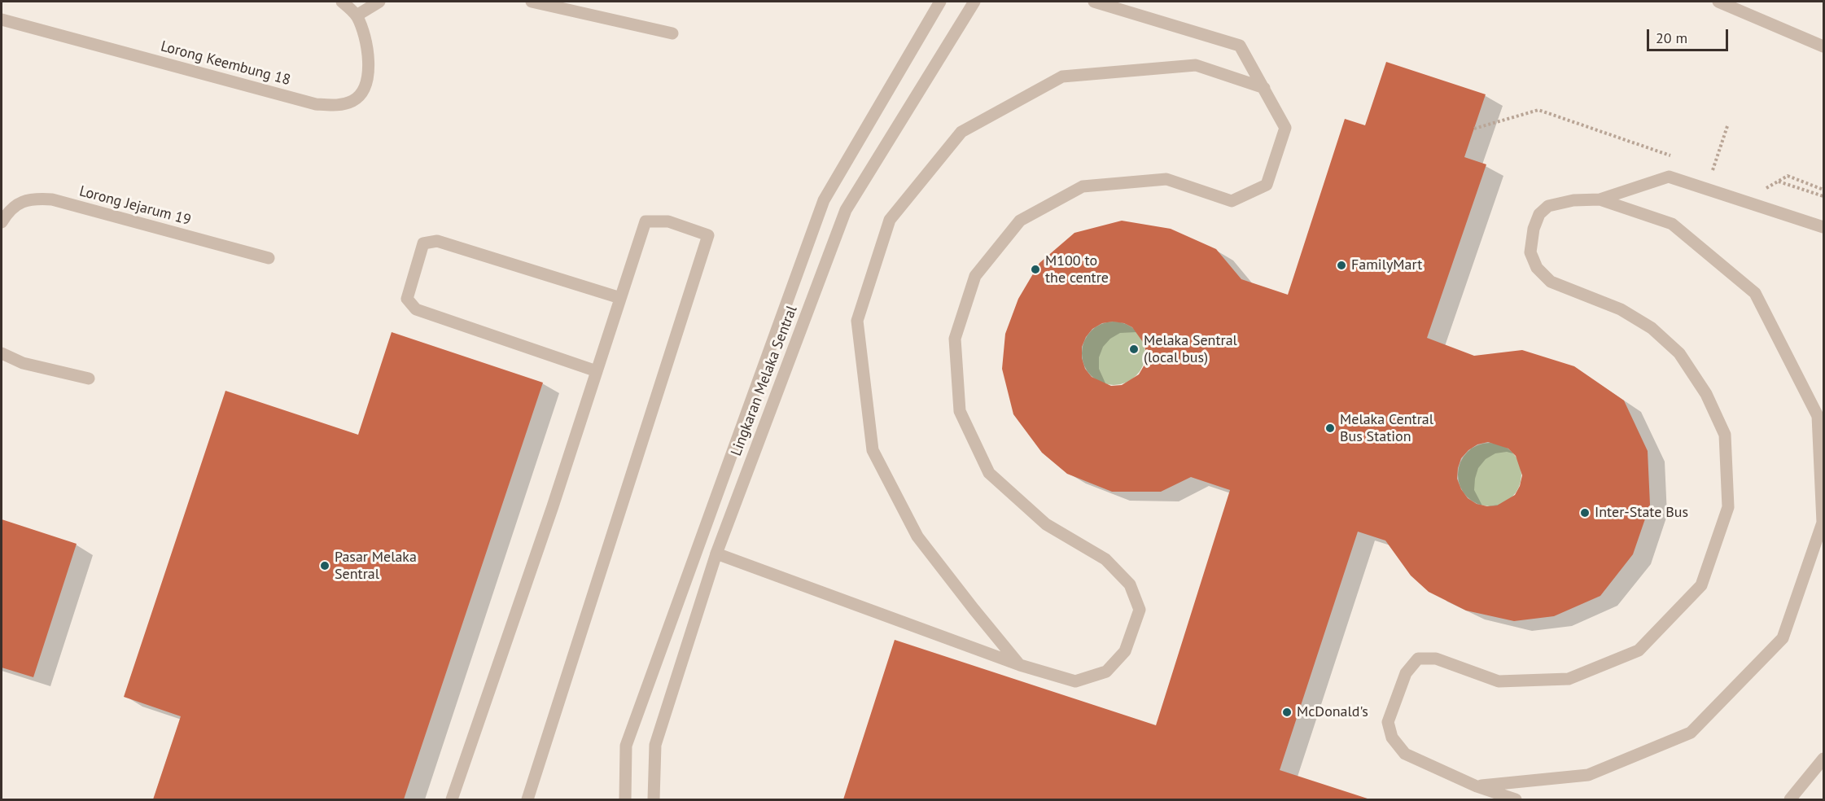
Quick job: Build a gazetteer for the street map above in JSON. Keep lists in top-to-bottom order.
{
  "streets": {
    "street": ["Lorong Keembung 18", "Lorong Jejarum 19", "Lingkaran Melaka Sentral"]
  },
  "places": [
    "FamilyMart",
    "M100 to the centre",
    "Melaka Sentral (local bus)",
    "Melaka Central Bus Station",
    "Inter-State Bus",
    "Pasar Melaka Sentral",
    "McDonald's"
  ],
  "scale_bar": "20 m"
}
